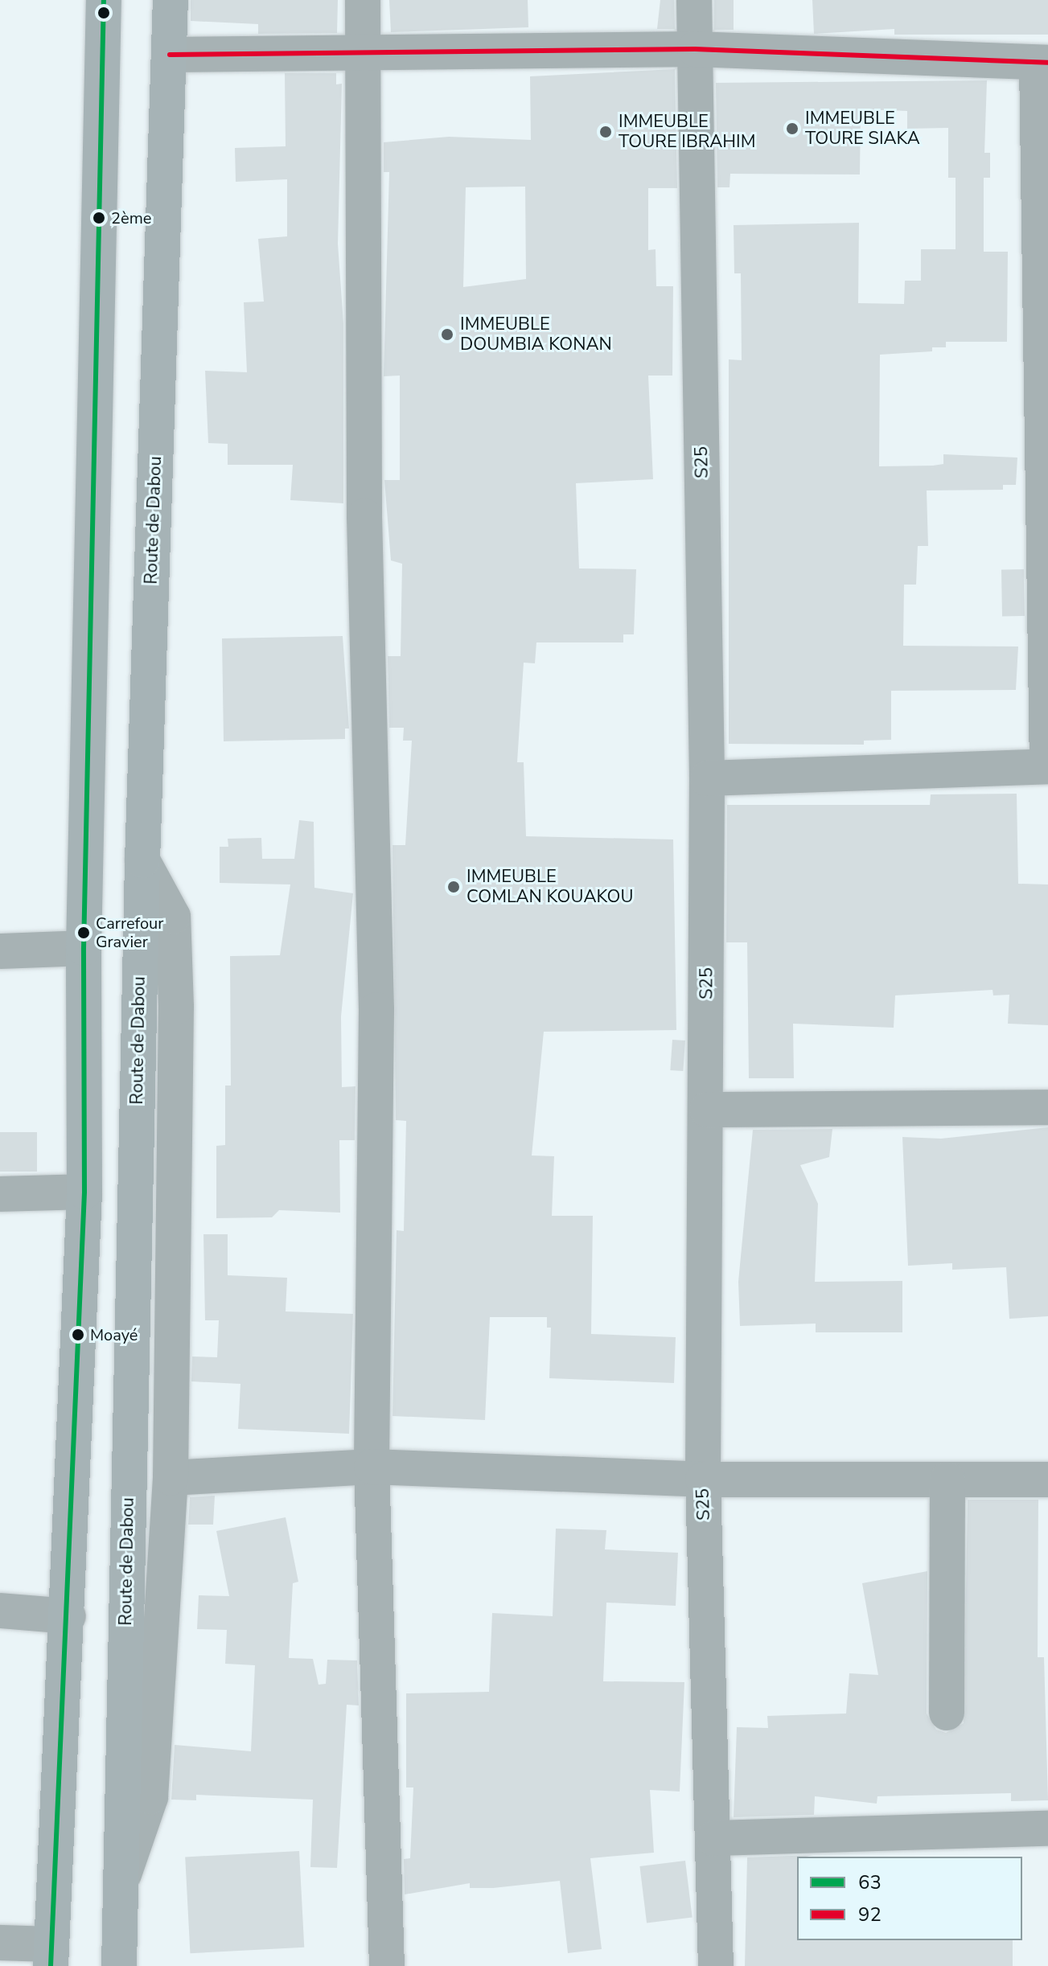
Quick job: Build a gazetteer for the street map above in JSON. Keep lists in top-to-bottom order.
{
  "streets": {
    "main road": ["Route de Dabou"],
    "street": ["S25"]
  },
  "places": [
    "IMMEUBLE TOURE SIAKA",
    "IMMEUBLE TOURE IBRAHIM",
    "2ème",
    "IMMEUBLE DOUMBIA KONAN",
    "IMMEUBLE COMLAN KOUAKOU",
    "Carrefour Gravier",
    "Moayé"
  ],
  "lines": ["transit line 63", "transit line 92"],
  "legend": ["63", "92"]
}
